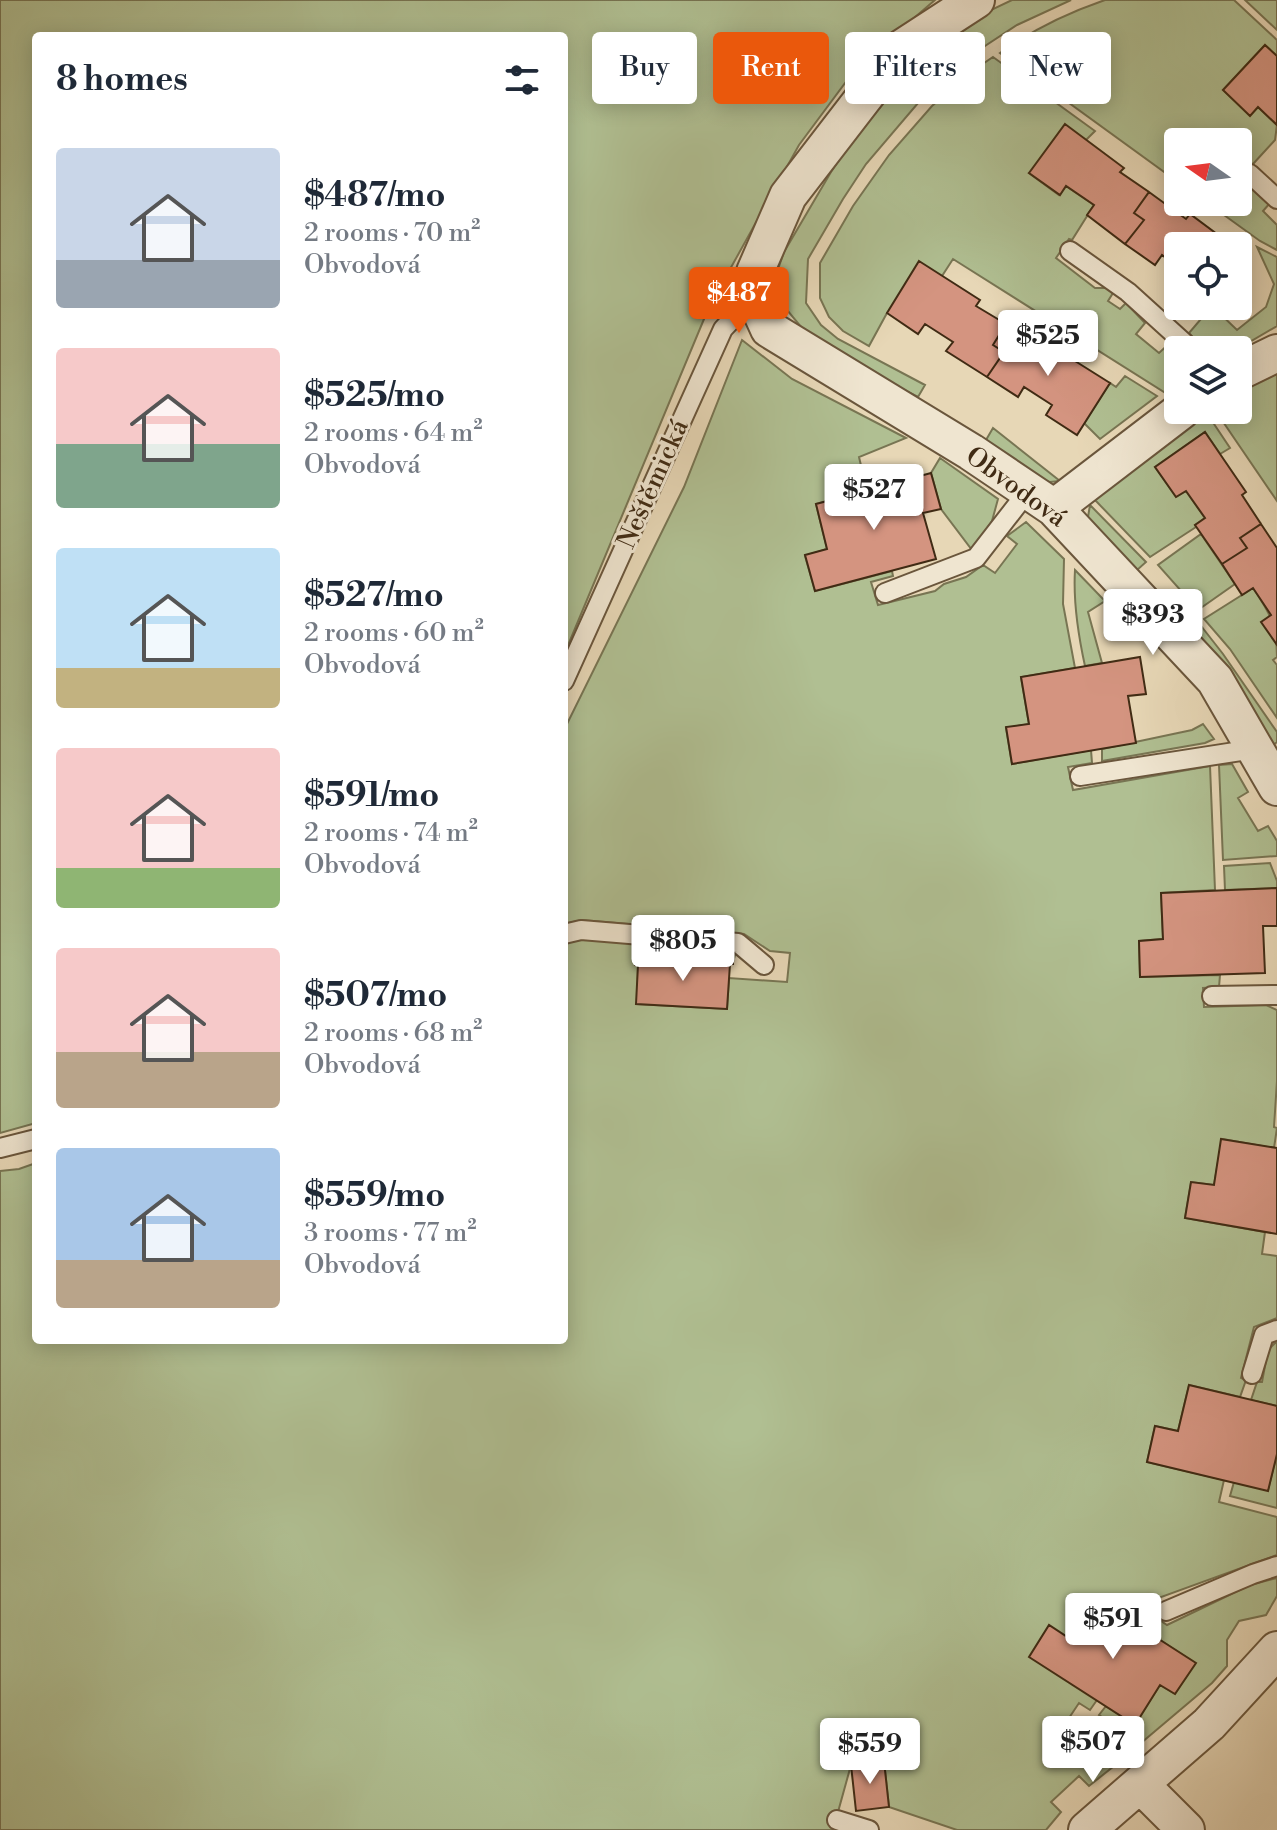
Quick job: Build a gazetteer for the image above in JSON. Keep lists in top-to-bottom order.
{
  "streets": {
    "street": ["Neštěmická", "Obvodová"]
  },
  "crossings": [
    ["Neštěmická", "Obvodová"]
  ],
  "north": "left",
  "page": {
    "chip": [
      "Buy",
      "Rent",
      "Filters",
      "New"
    ],
    "heading": "8 homes",
    "list": [
      {
        "name": "$487/mo",
        "note": "2 rooms · 70 m² · Obvodová"
      },
      {
        "name": "$525/mo",
        "note": "2 rooms · 64 m² · Obvodová"
      },
      {
        "name": "$527/mo",
        "note": "2 rooms · 60 m² · Obvodová"
      },
      {
        "name": "$591/mo",
        "note": "2 rooms · 74 m² · Obvodová"
      },
      {
        "name": "$507/mo",
        "note": "2 rooms · 68 m² · Obvodová"
      },
      {
        "name": "$559/mo",
        "note": "3 rooms · 77 m² · Obvodová"
      }
    ],
    "price": [
      "$487",
      "$525",
      "$527",
      "$393",
      "$805",
      "$591",
      "$507",
      "$559"
    ]
  }
}
